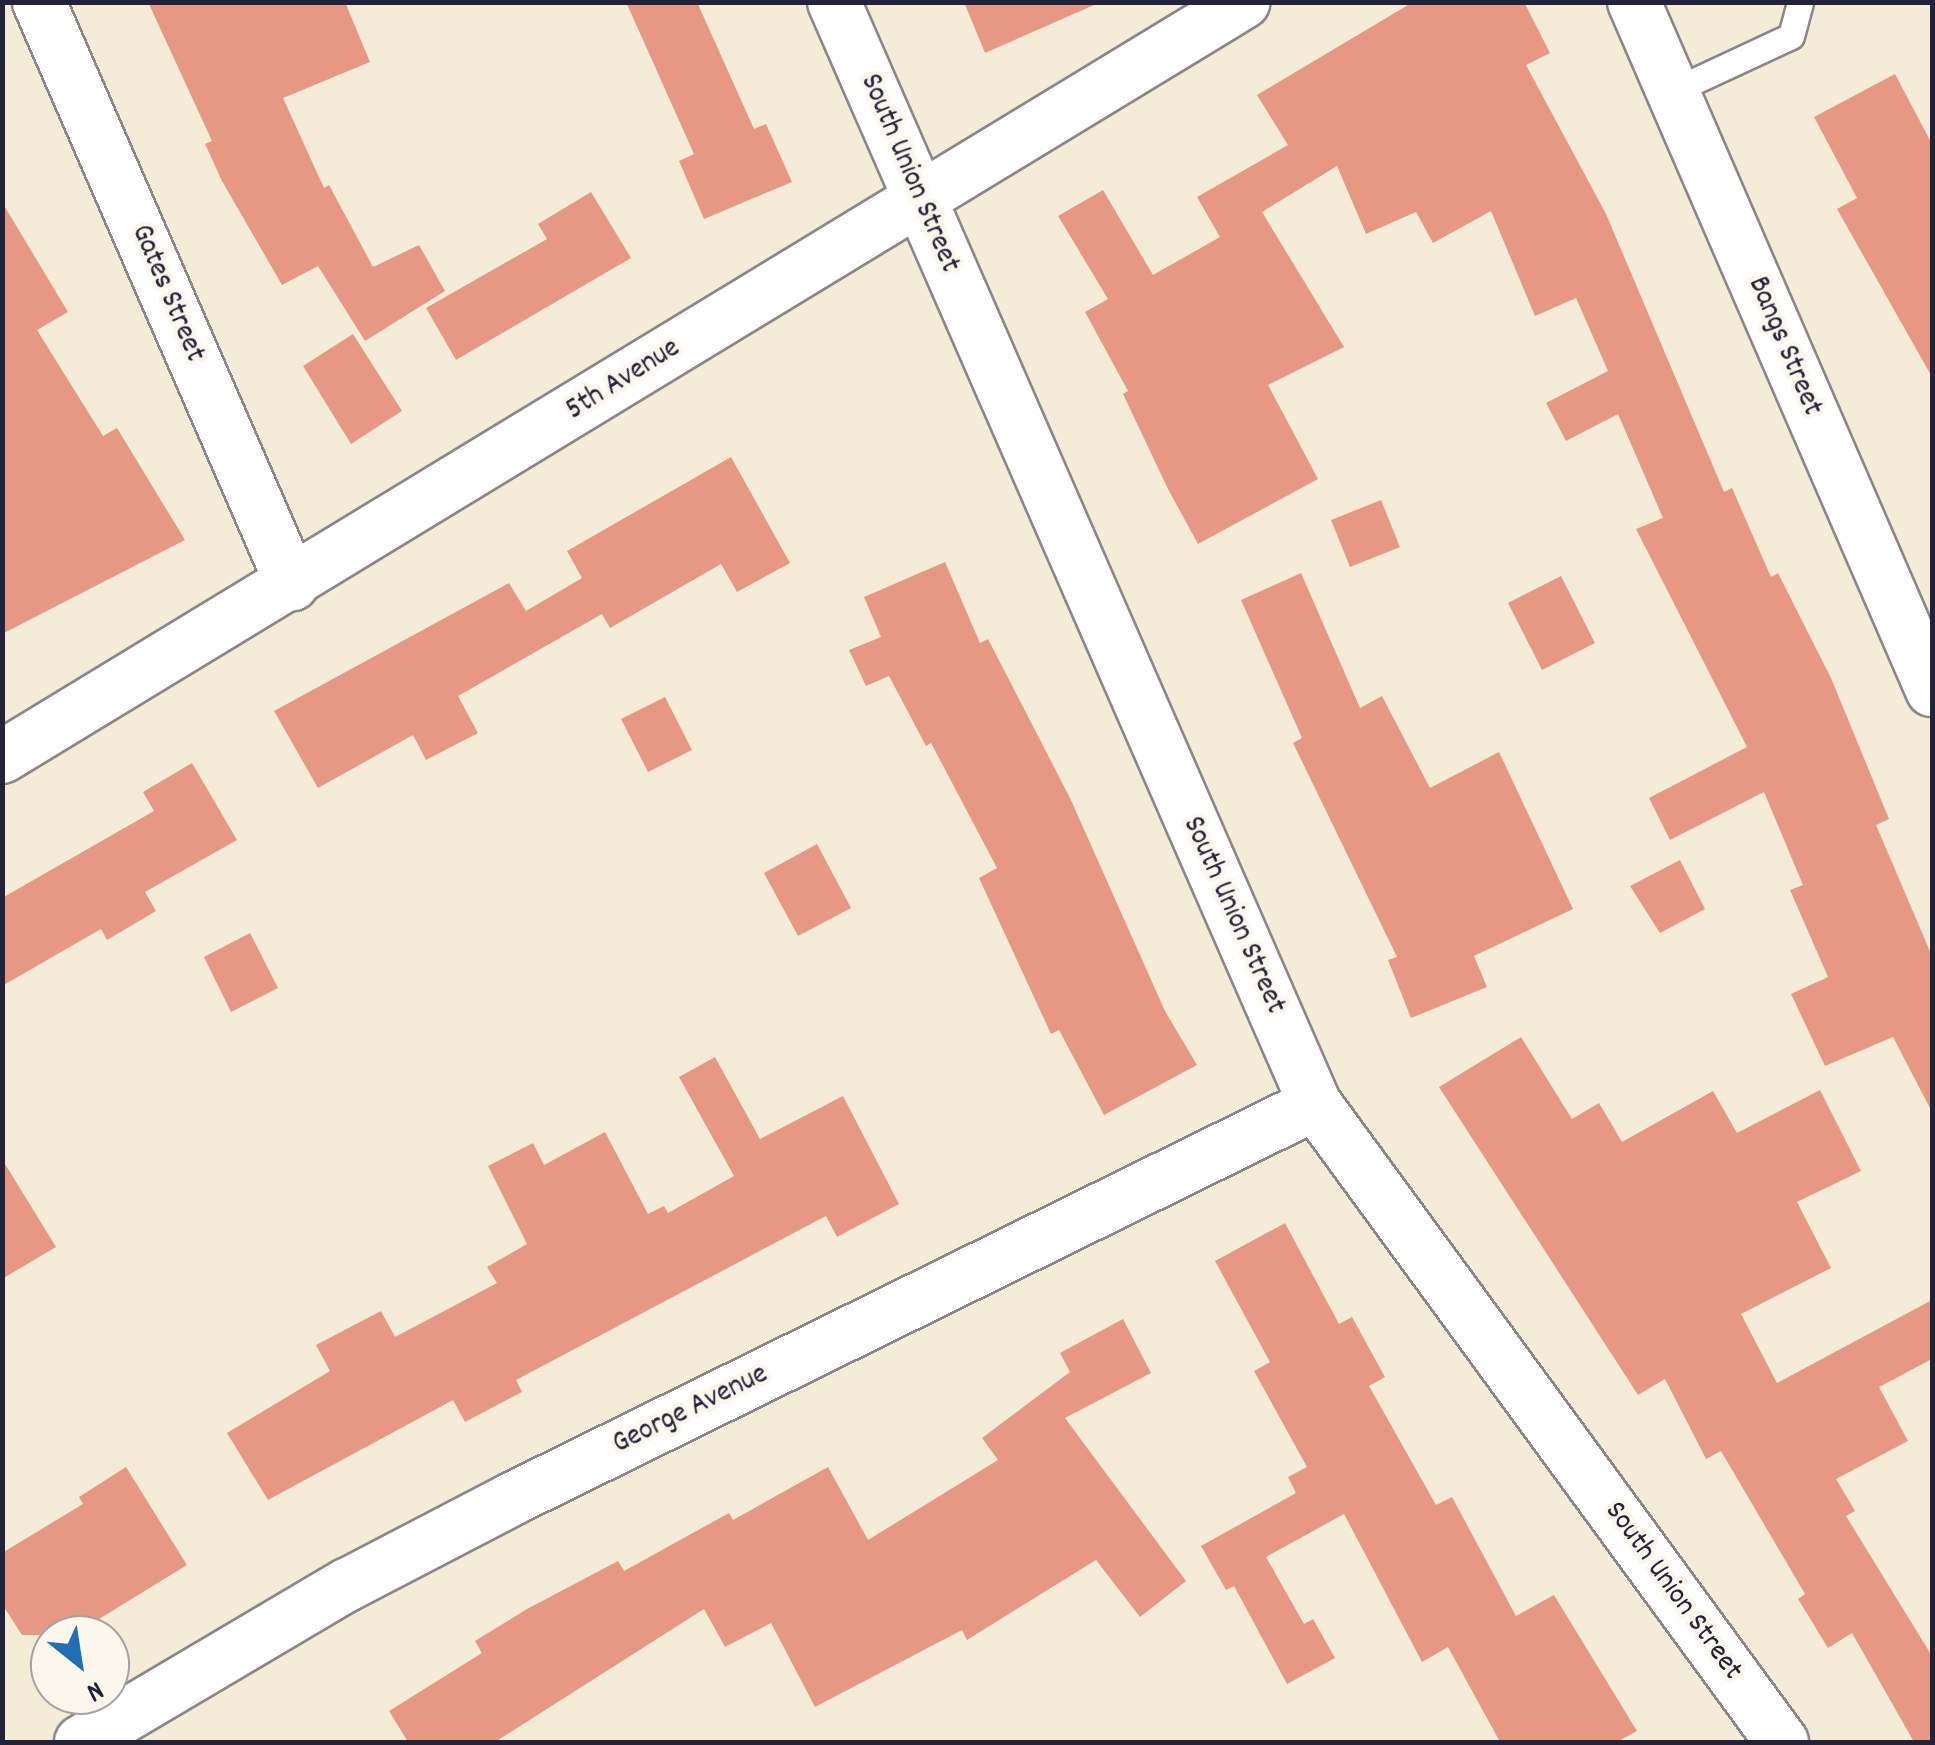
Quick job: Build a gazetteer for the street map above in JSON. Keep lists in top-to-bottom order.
{
  "streets": {
    "street": [
      "South Union Street",
      "Gates Street",
      "Bangs Street",
      "5th Avenue",
      "George Avenue"
    ]
  },
  "crossings": [
    ["South Union Street", "5th Avenue"],
    ["South Union Street", "George Avenue"],
    ["Gates Street", "5th Avenue"]
  ],
  "north": "bottom right"
}
